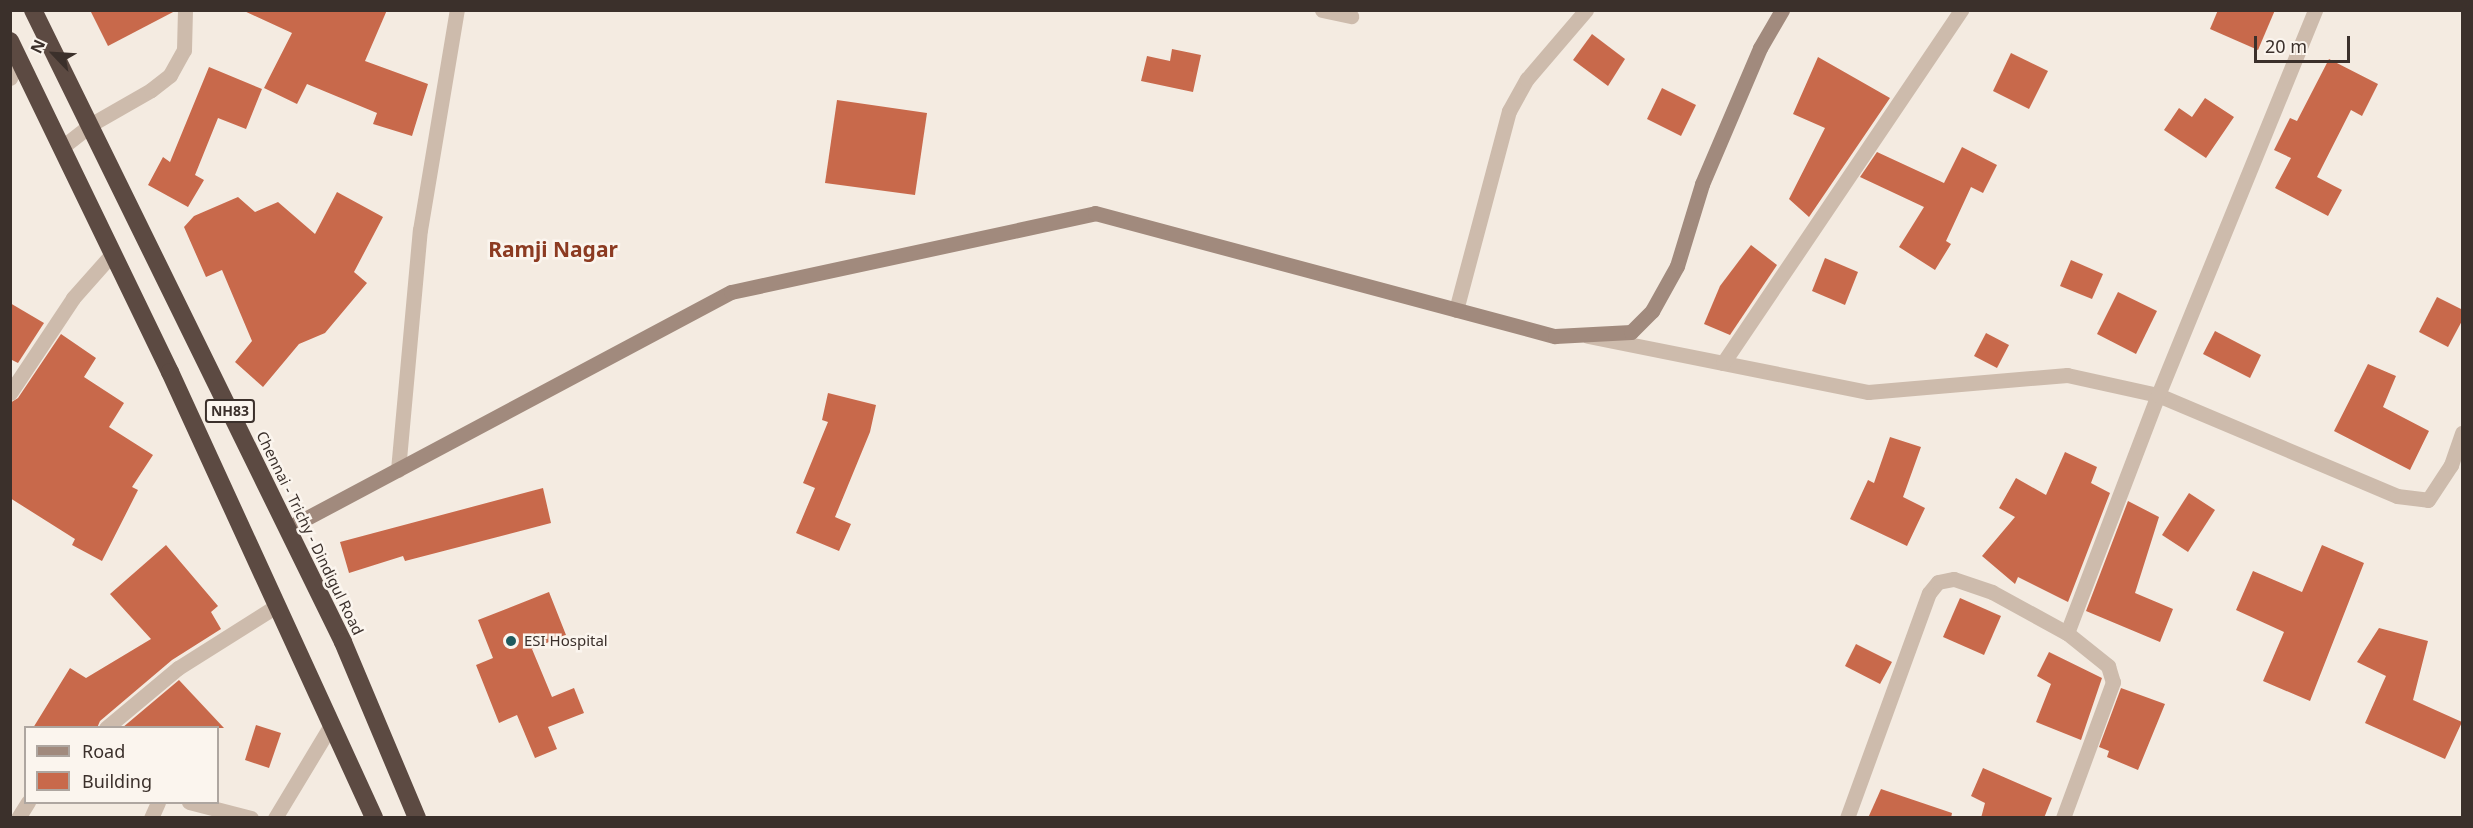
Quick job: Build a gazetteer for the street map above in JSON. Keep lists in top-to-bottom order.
{
  "streets": {
    "highway": ["NH83", "Chennai - Trichy - Dindigul Road"]
  },
  "districts": ["Ramji Nagar"],
  "places": ["ESI Hospital"],
  "legend": ["Road", "Building"],
  "scale_bar": "20 m",
  "north": "top left"
}
